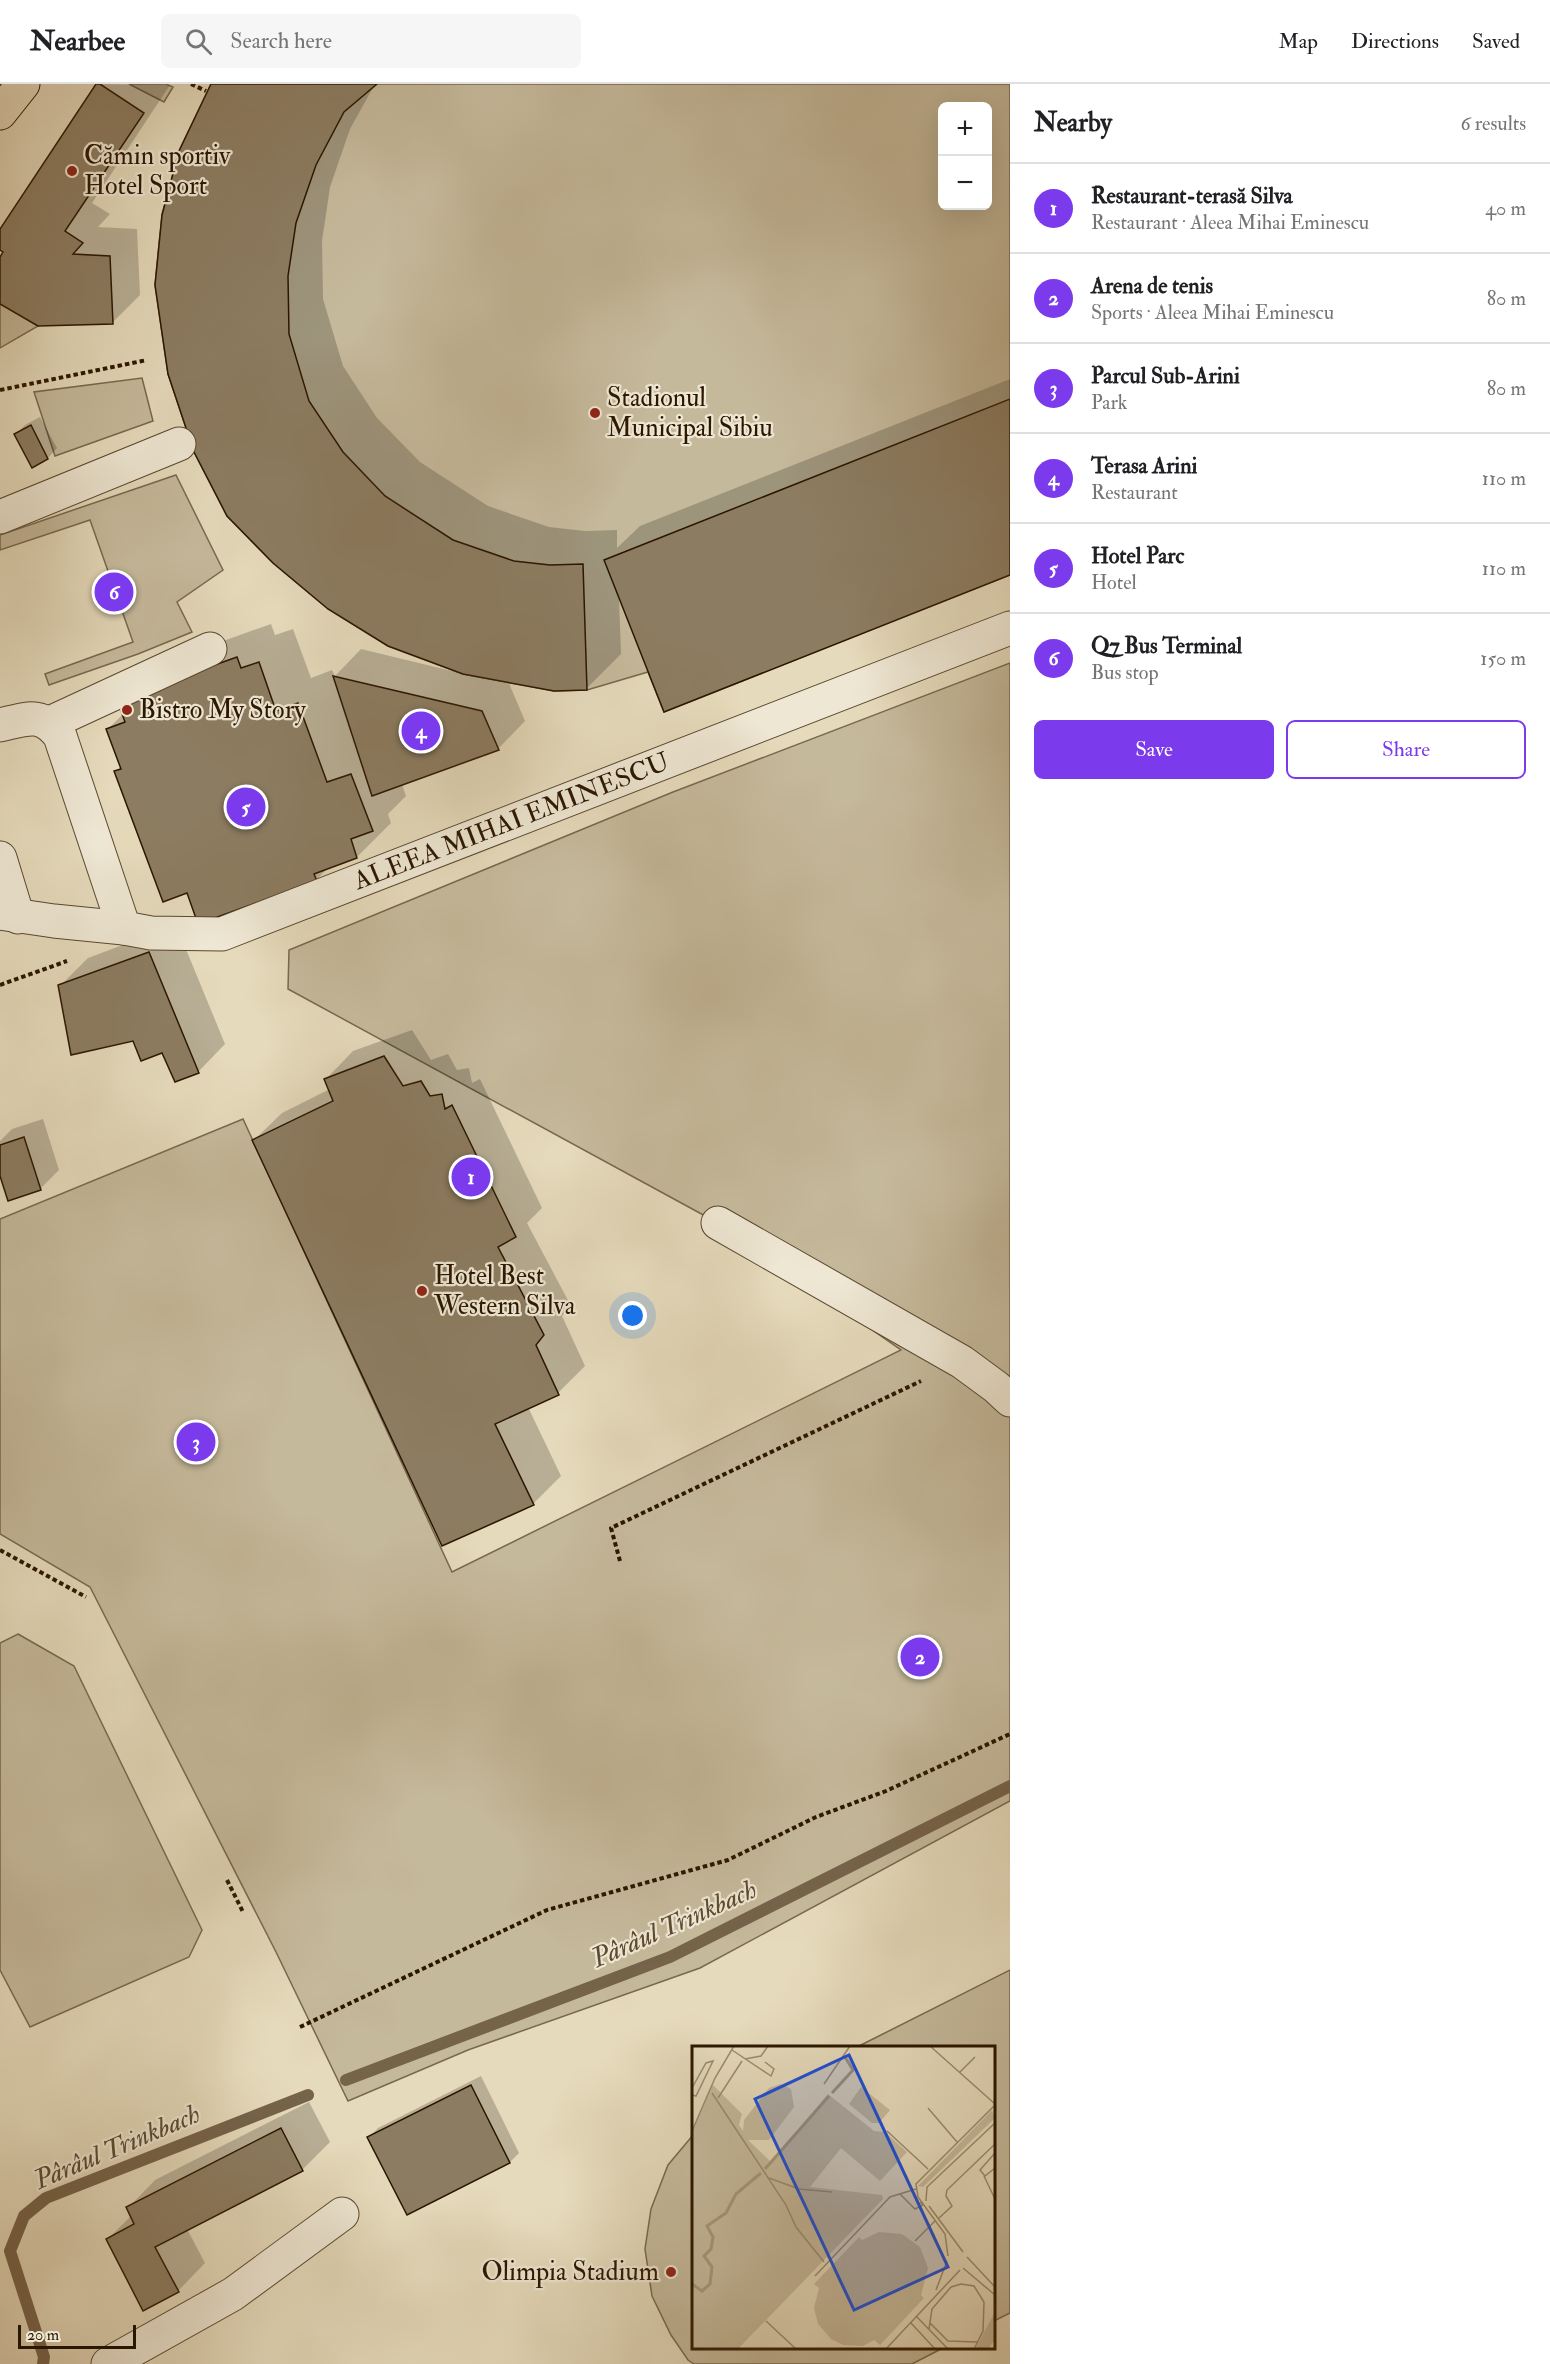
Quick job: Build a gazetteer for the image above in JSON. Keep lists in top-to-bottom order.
{
  "streets": {
    "street": ["ALEEA MIHAI EMINESCU"]
  },
  "water": ["Pârâul Trinkbach"],
  "places": [
    "Cămin sportiv Hotel Sport",
    "Stadionul Municipal Sibiu",
    "Bistro My Story",
    "Hotel Best Western Silva",
    "Olimpia Stadium"
  ],
  "scale_bar": "20 m",
  "page": {
    "header": "Nearbee",
    "search": "Search here",
    "nav": ["Map", "Directions", "Saved"],
    "heading": ["Nearby", "6 results"],
    "map_buttons": ["+", "−"],
    "list": [
      {
        "mark": "1",
        "name": "Restaurant-terasă Silva",
        "note": "Restaurant · Aleea Mihai Eminescu",
        "value": "40 m"
      },
      {
        "mark": "2",
        "name": "Arena de tenis",
        "note": "Sports · Aleea Mihai Eminescu",
        "value": "80 m"
      },
      {
        "mark": "3",
        "name": "Parcul Sub-Arini",
        "note": "Park",
        "value": "80 m"
      },
      {
        "mark": "4",
        "name": "Terasa Arini",
        "note": "Restaurant",
        "value": "110 m"
      },
      {
        "mark": "5",
        "name": "Hotel Parc",
        "note": "Hotel",
        "value": "110 m"
      },
      {
        "mark": "6",
        "name": "Q7 Bus Terminal",
        "note": "Bus stop",
        "value": "150 m"
      }
    ],
    "pins": [
      "6",
      "4",
      "5",
      "1",
      "3",
      "2"
    ],
    "buttons": ["Save", "Share"],
    "scale": "20 m"
  }
}
